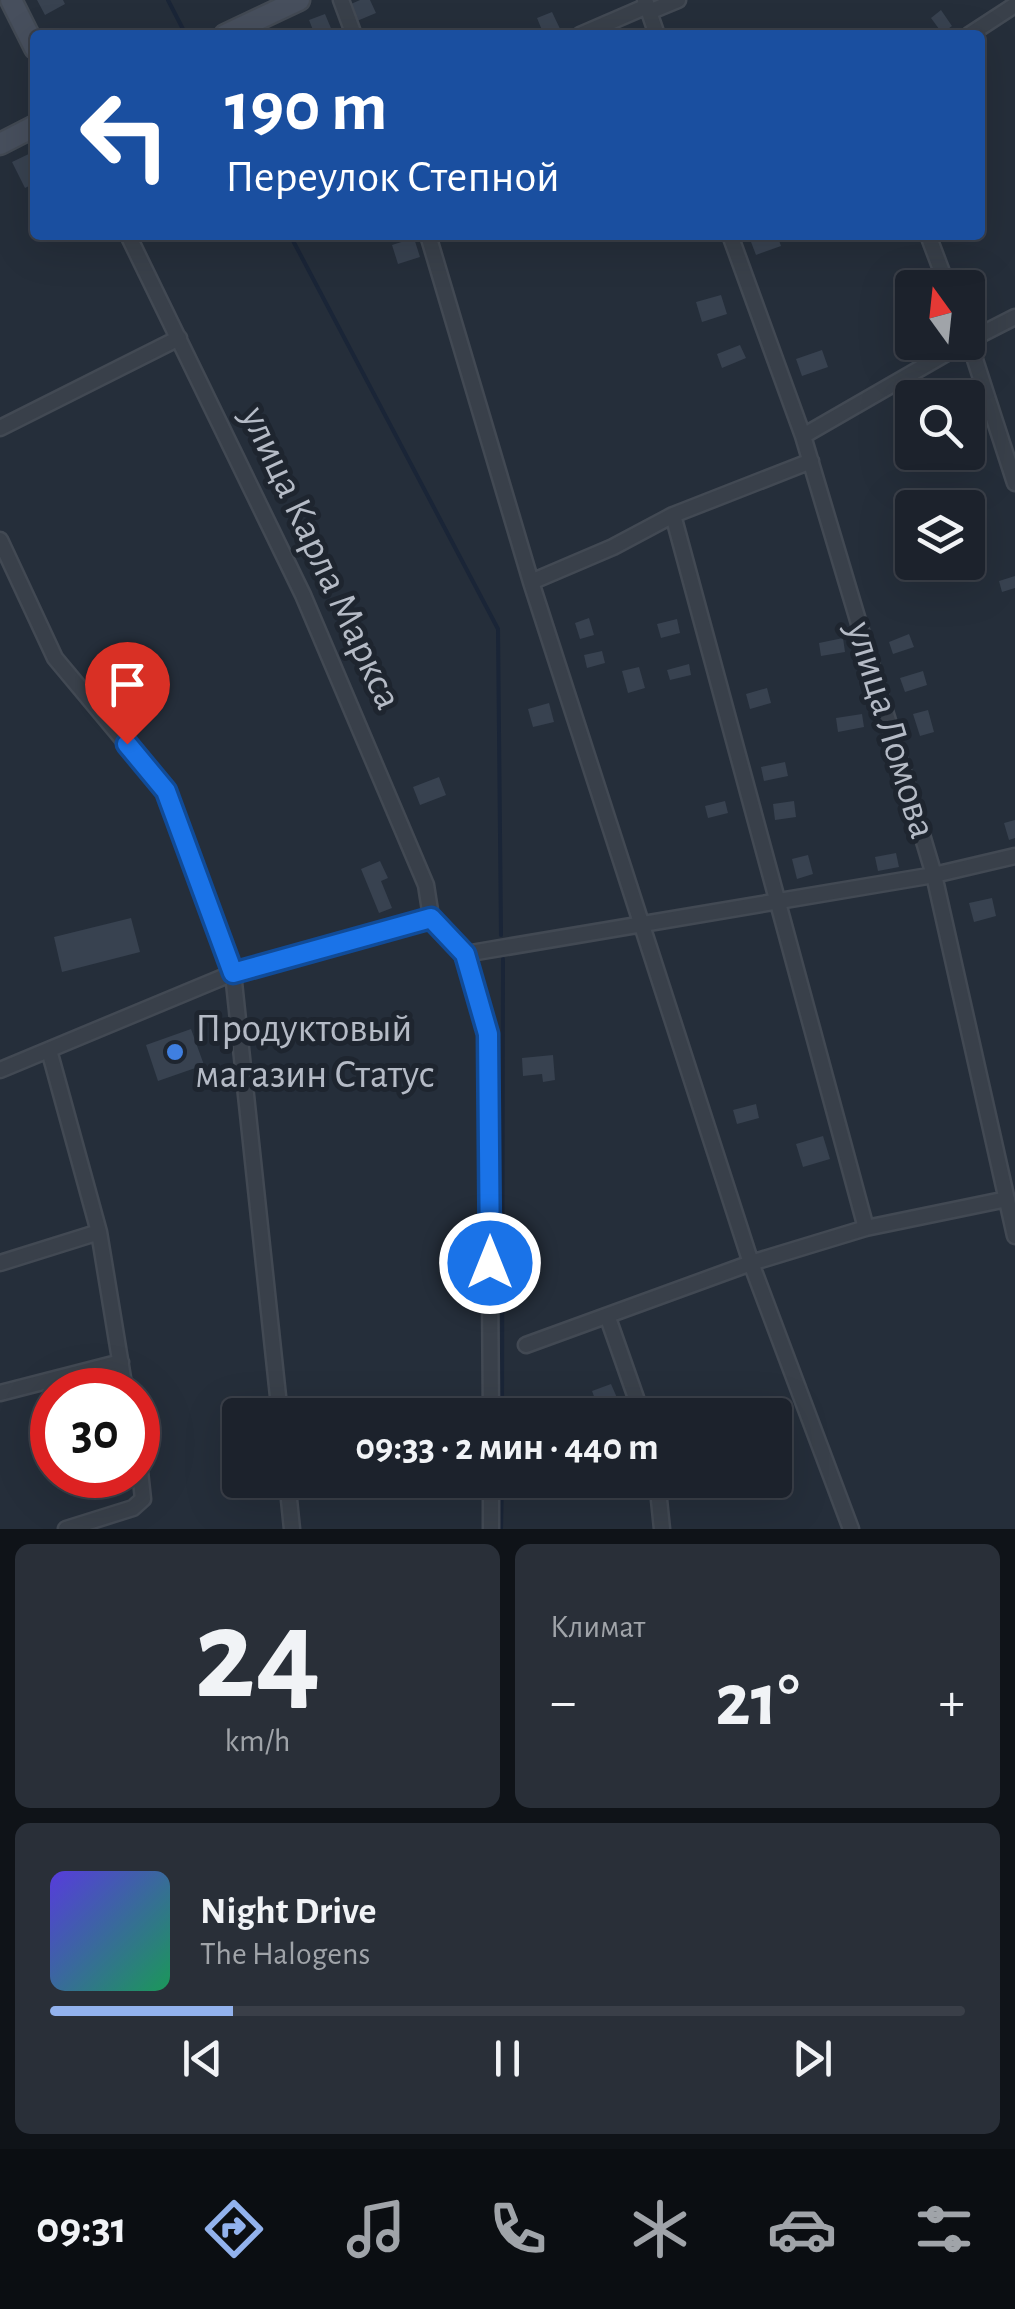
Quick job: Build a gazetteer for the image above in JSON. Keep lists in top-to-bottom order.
{
  "streets": {
    "street": ["улица Карла Маркса", "улица Ломова"]
  },
  "places": ["Продуктовый магазин Статус"],
  "north": "top",
  "page": {
    "turn": ["190 m", "Переулок Степной"],
    "limit": "30",
    "trip": "09:33 · 2 мин · 440 m",
    "tile": [
      ["24", "km/h"],
      "Климат"
    ],
    "heat": ["−", "21°", "+"],
    "song": ["Night Drive", "The Halogens"],
    "tabs": "09:31"
  }
}
